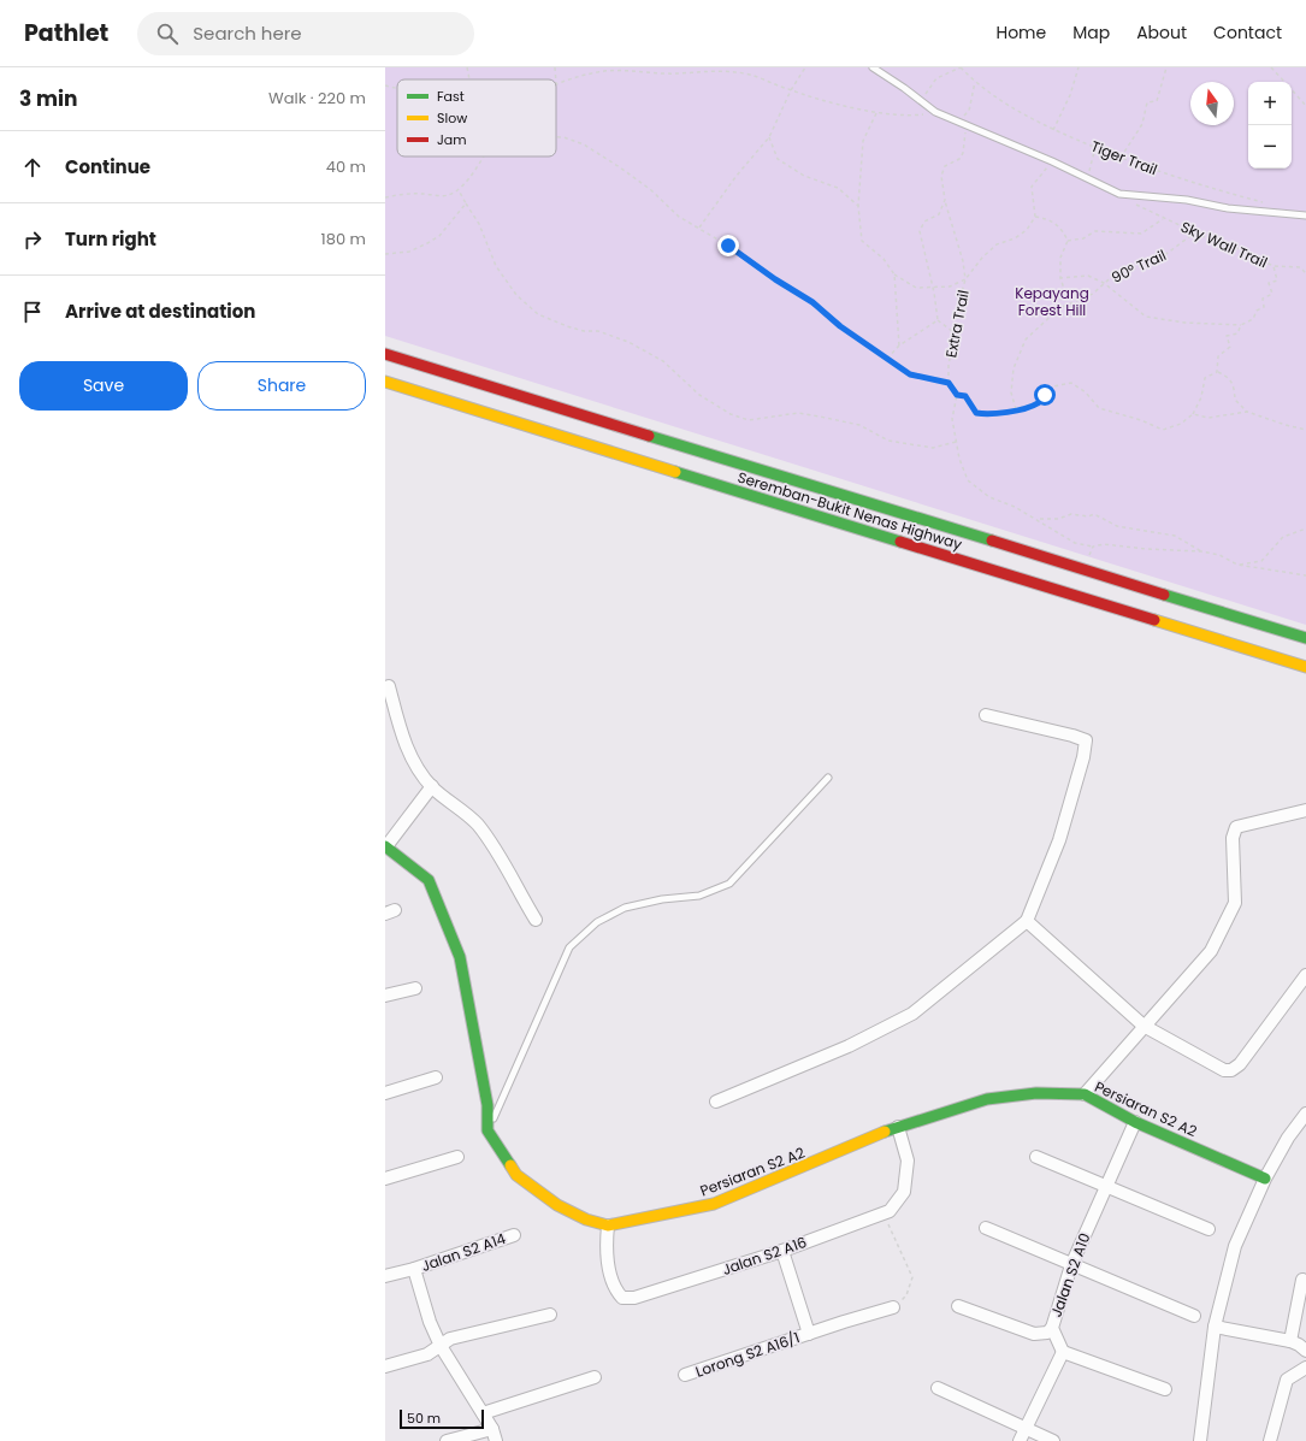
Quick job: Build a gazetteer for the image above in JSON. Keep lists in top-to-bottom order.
{
  "streets": {
    "main road": ["Seremban-Bukit Nenas Highway", "Persiaran S2 A2"],
    "street": [
      "Jalan S2 A14",
      "Jalan S2 A16",
      "Jalan S2 A10",
      "Lorong S2 A16/1"
    ],
    "path": [
      "Tiger Trail",
      "Sky Wall Trail",
      "90° Trail",
      "Extra Trail"
    ]
  },
  "crossings": [
    ["Sky Wall Trail", "90° Trail"],
    ["Persiaran S2 A2", "Jalan S2 A16"],
    ["Persiaran S2 A2", "Jalan S2 A10"]
  ],
  "parks": ["Kepayang Forest Hill"],
  "legend": ["Fast", "Slow", "Jam"],
  "scale_bar": "50 m",
  "north": "top",
  "page": {
    "header": "Pathlet",
    "search": "Search here",
    "nav": [
      "Home",
      "Map",
      "About",
      "Contact"
    ],
    "heading": ["3 min", "Walk · 220 m"],
    "map_buttons": ["+", "−"],
    "list": [
      ["Continue", "40 m"],
      ["Turn right", "180 m"],
      "Arrive at destination"
    ],
    "buttons": ["Save", "Share"],
    "scale": "50 m"
  }
}
